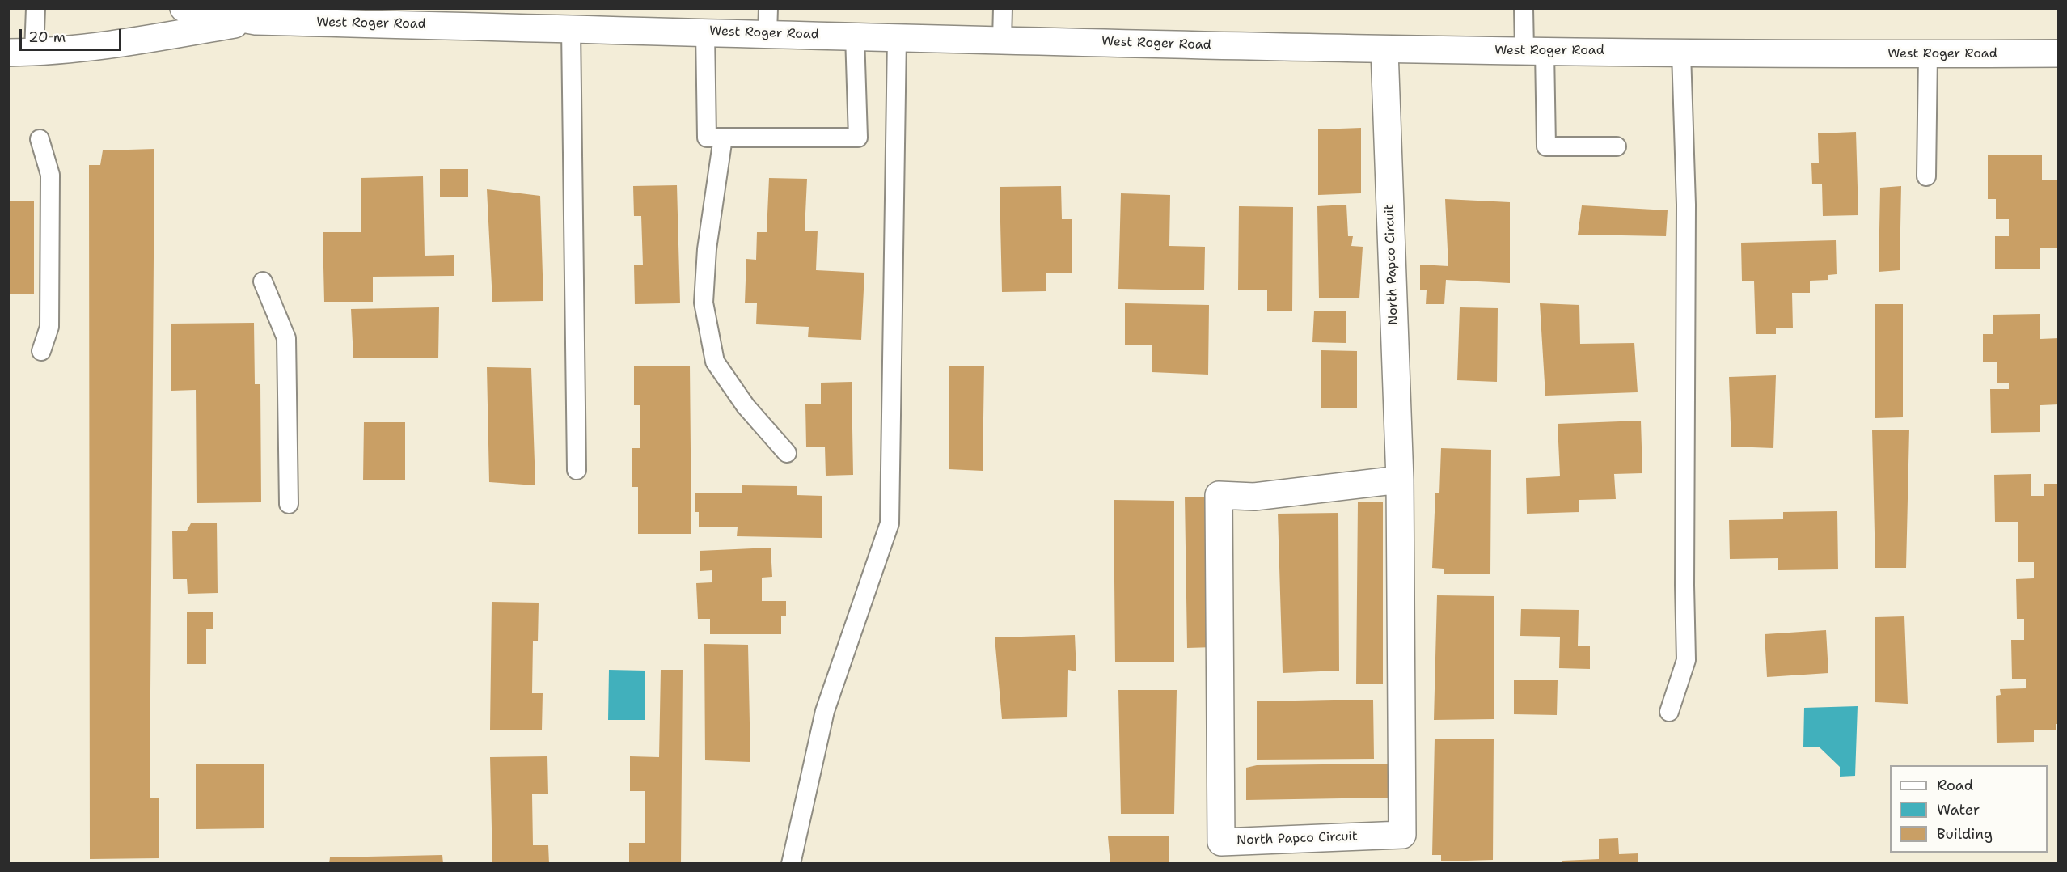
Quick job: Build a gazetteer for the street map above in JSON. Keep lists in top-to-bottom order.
{
  "streets": {
    "street": ["West Roger Road", "North Papco Circuit"]
  },
  "crossings": [
    ["West Roger Road", "North Papco Circuit"]
  ],
  "legend": ["Road", "Water", "Building"],
  "scale_bar": "20 m"
}
